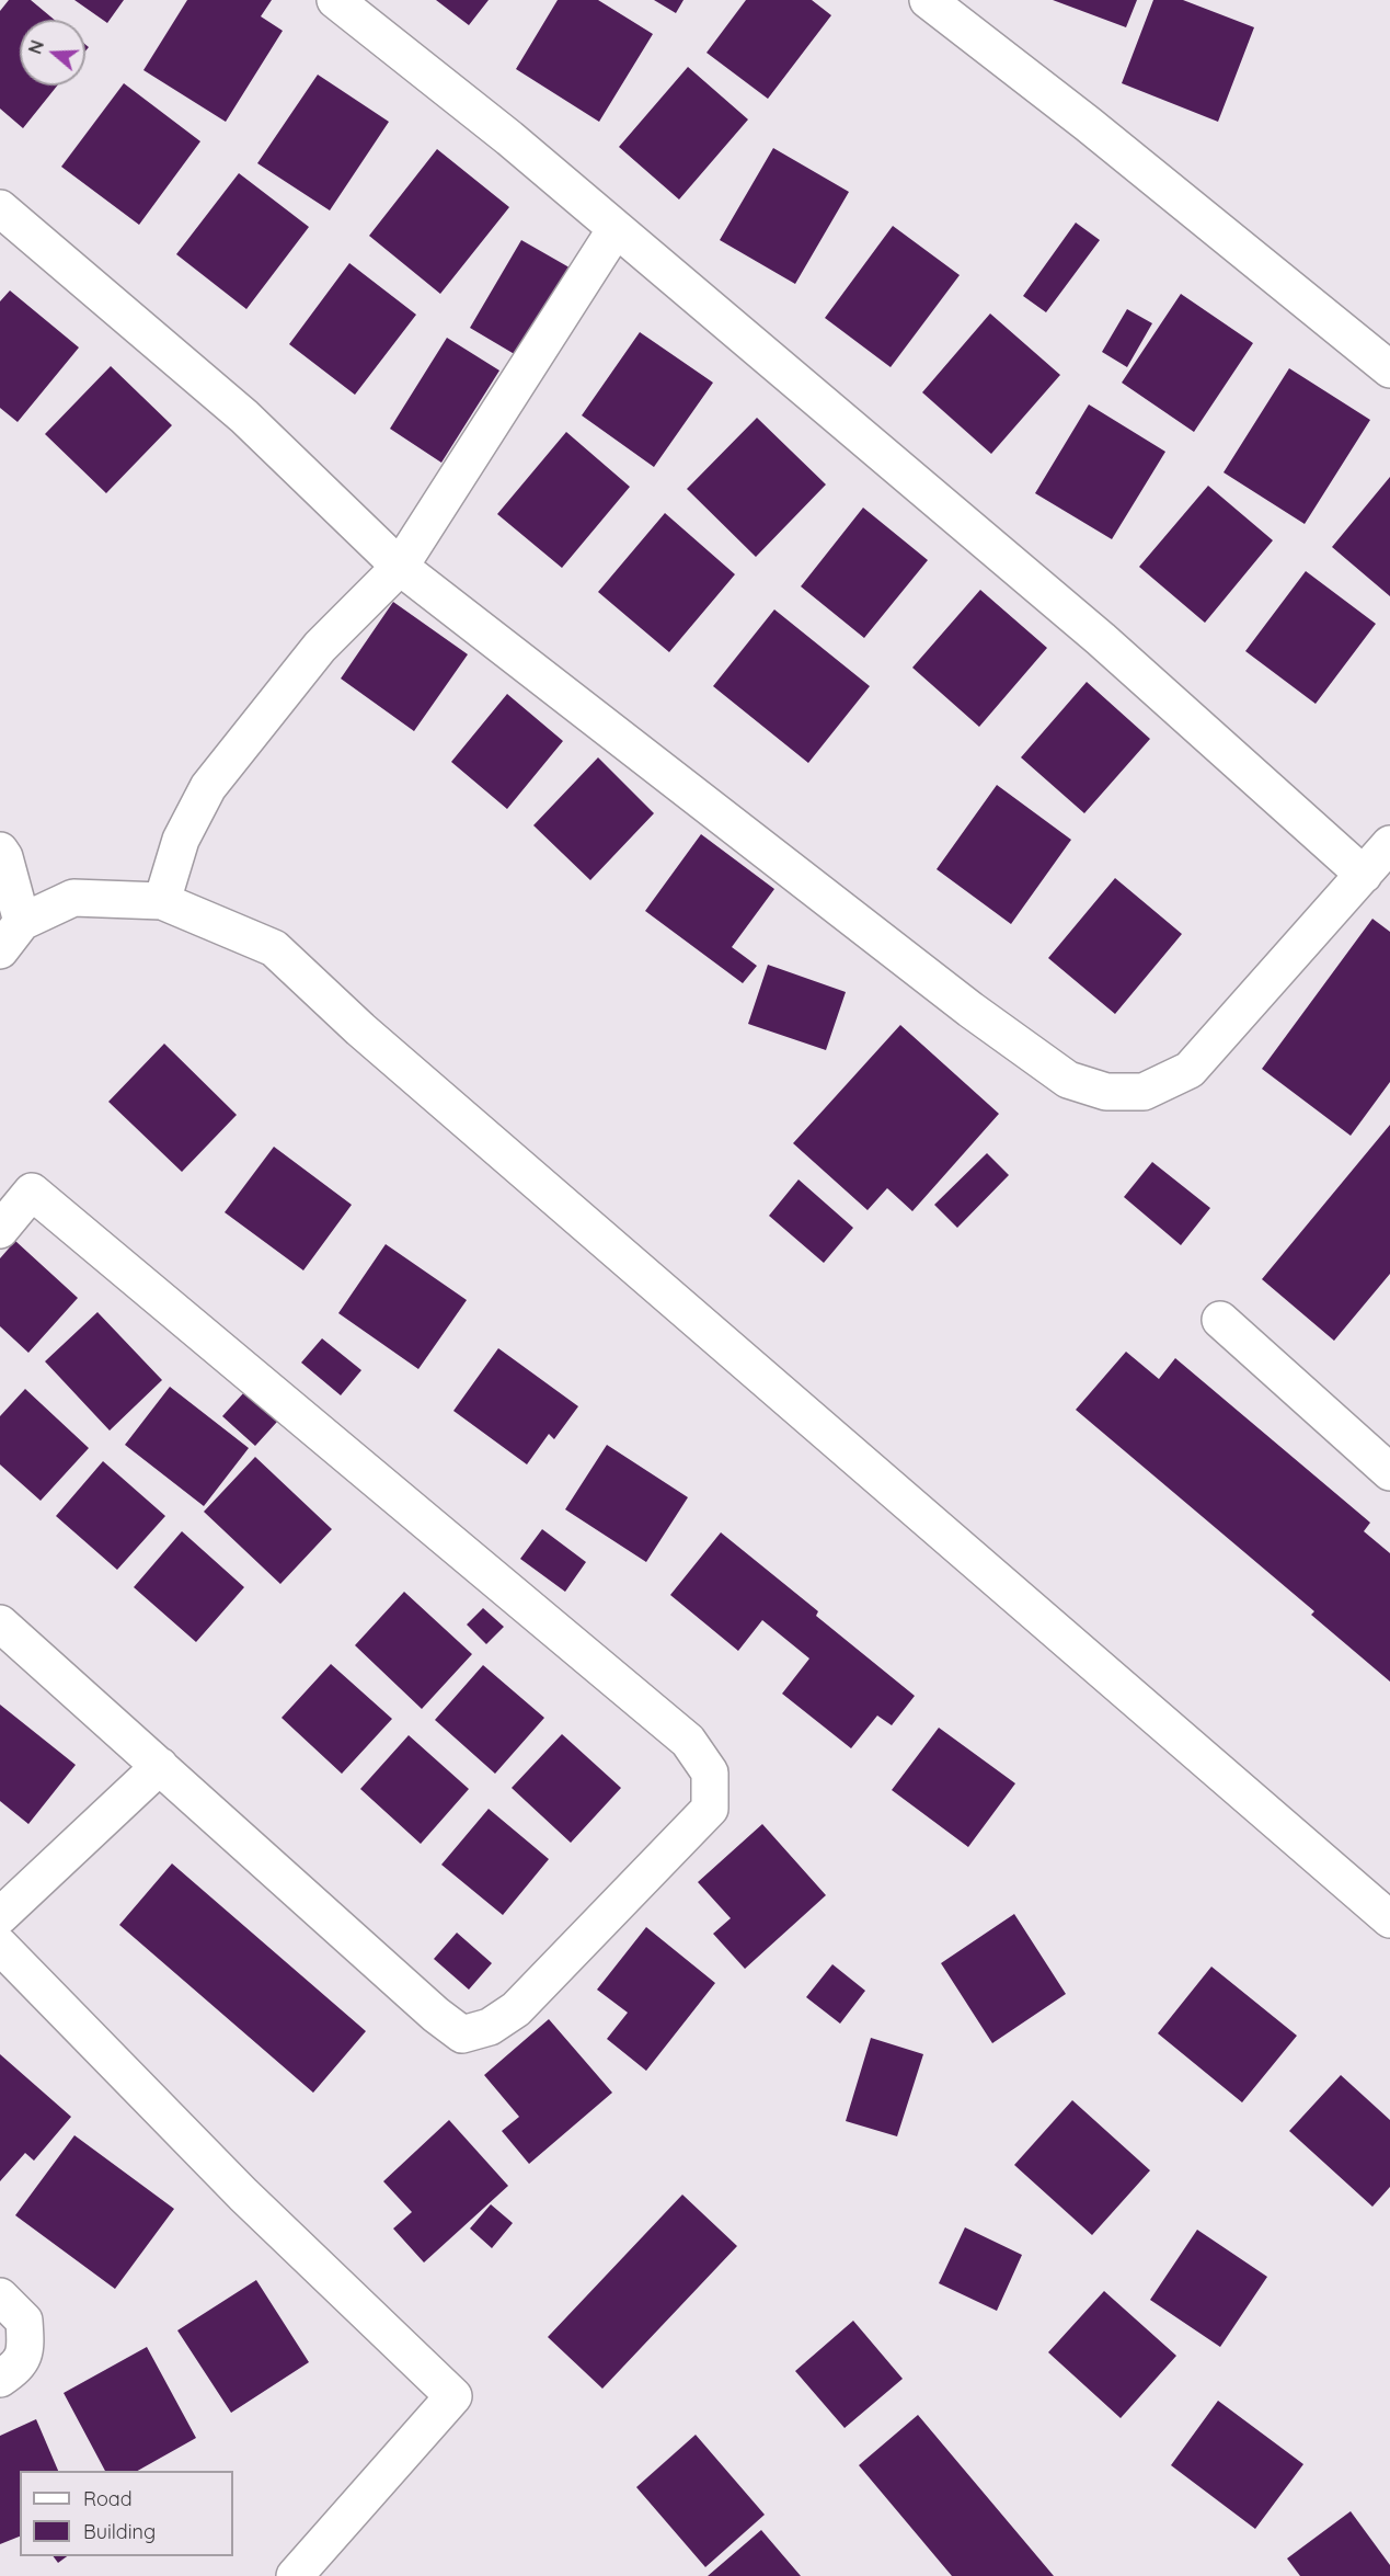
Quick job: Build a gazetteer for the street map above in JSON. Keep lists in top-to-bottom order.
{
  "legend": ["Road", "Building"],
  "north": "left"
}
